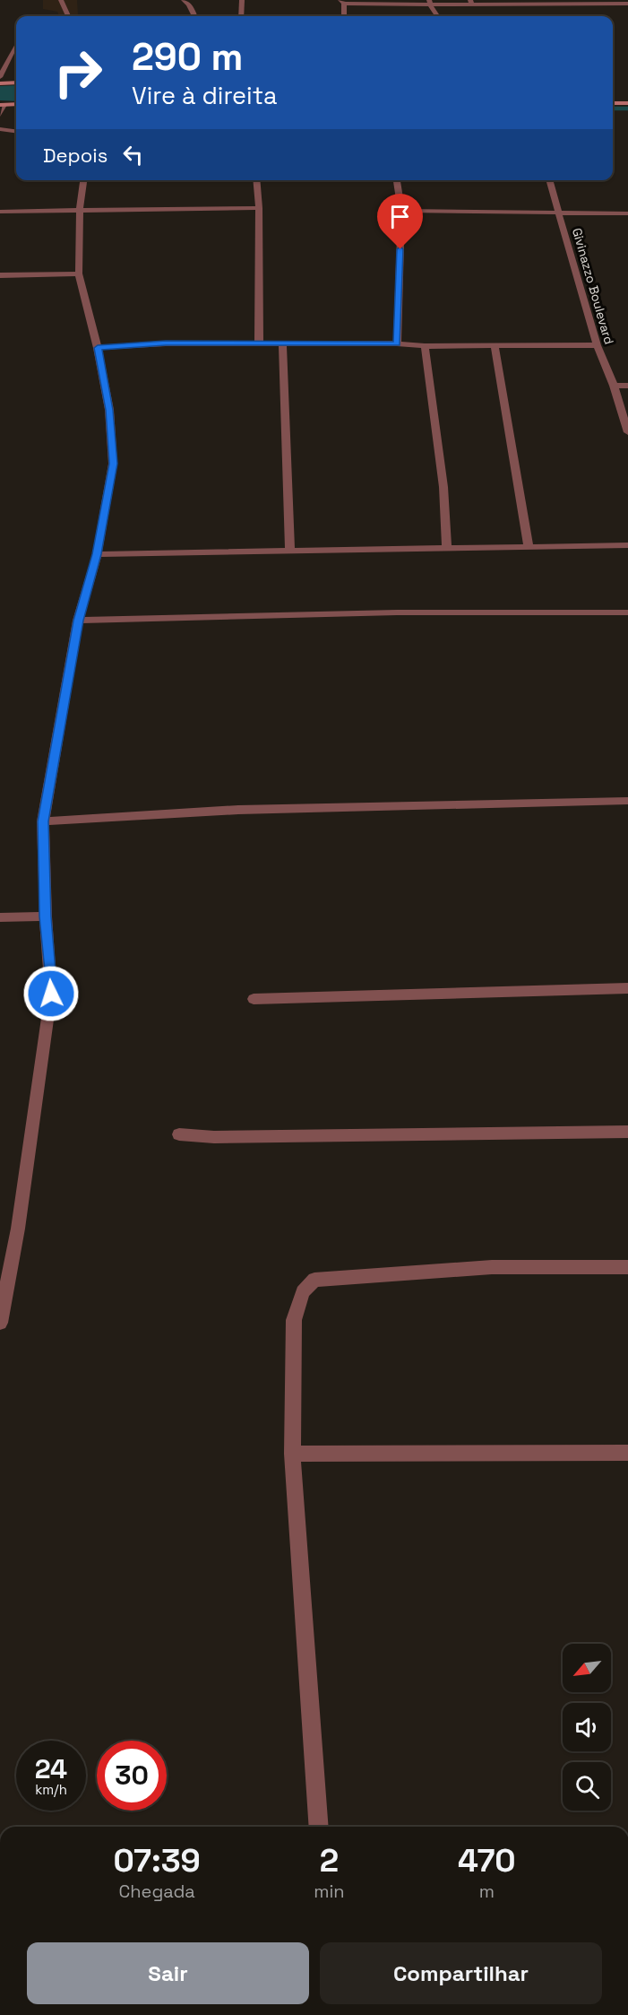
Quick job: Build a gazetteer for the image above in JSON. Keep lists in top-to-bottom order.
{
  "streets": {
    "street": ["Givinazzo Boulevard"]
  },
  "north": "bottom left",
  "page": {
    "turn": ["290 m", "Vire à direita"],
    "then": "Depois",
    "speed": "24 km/h",
    "limit": "30",
    "eta": [
      "07:39",
      "Chegada",
      "2",
      "min",
      "470",
      "m"
    ],
    "buttons": ["Sair", "Compartilhar"]
  }
}
